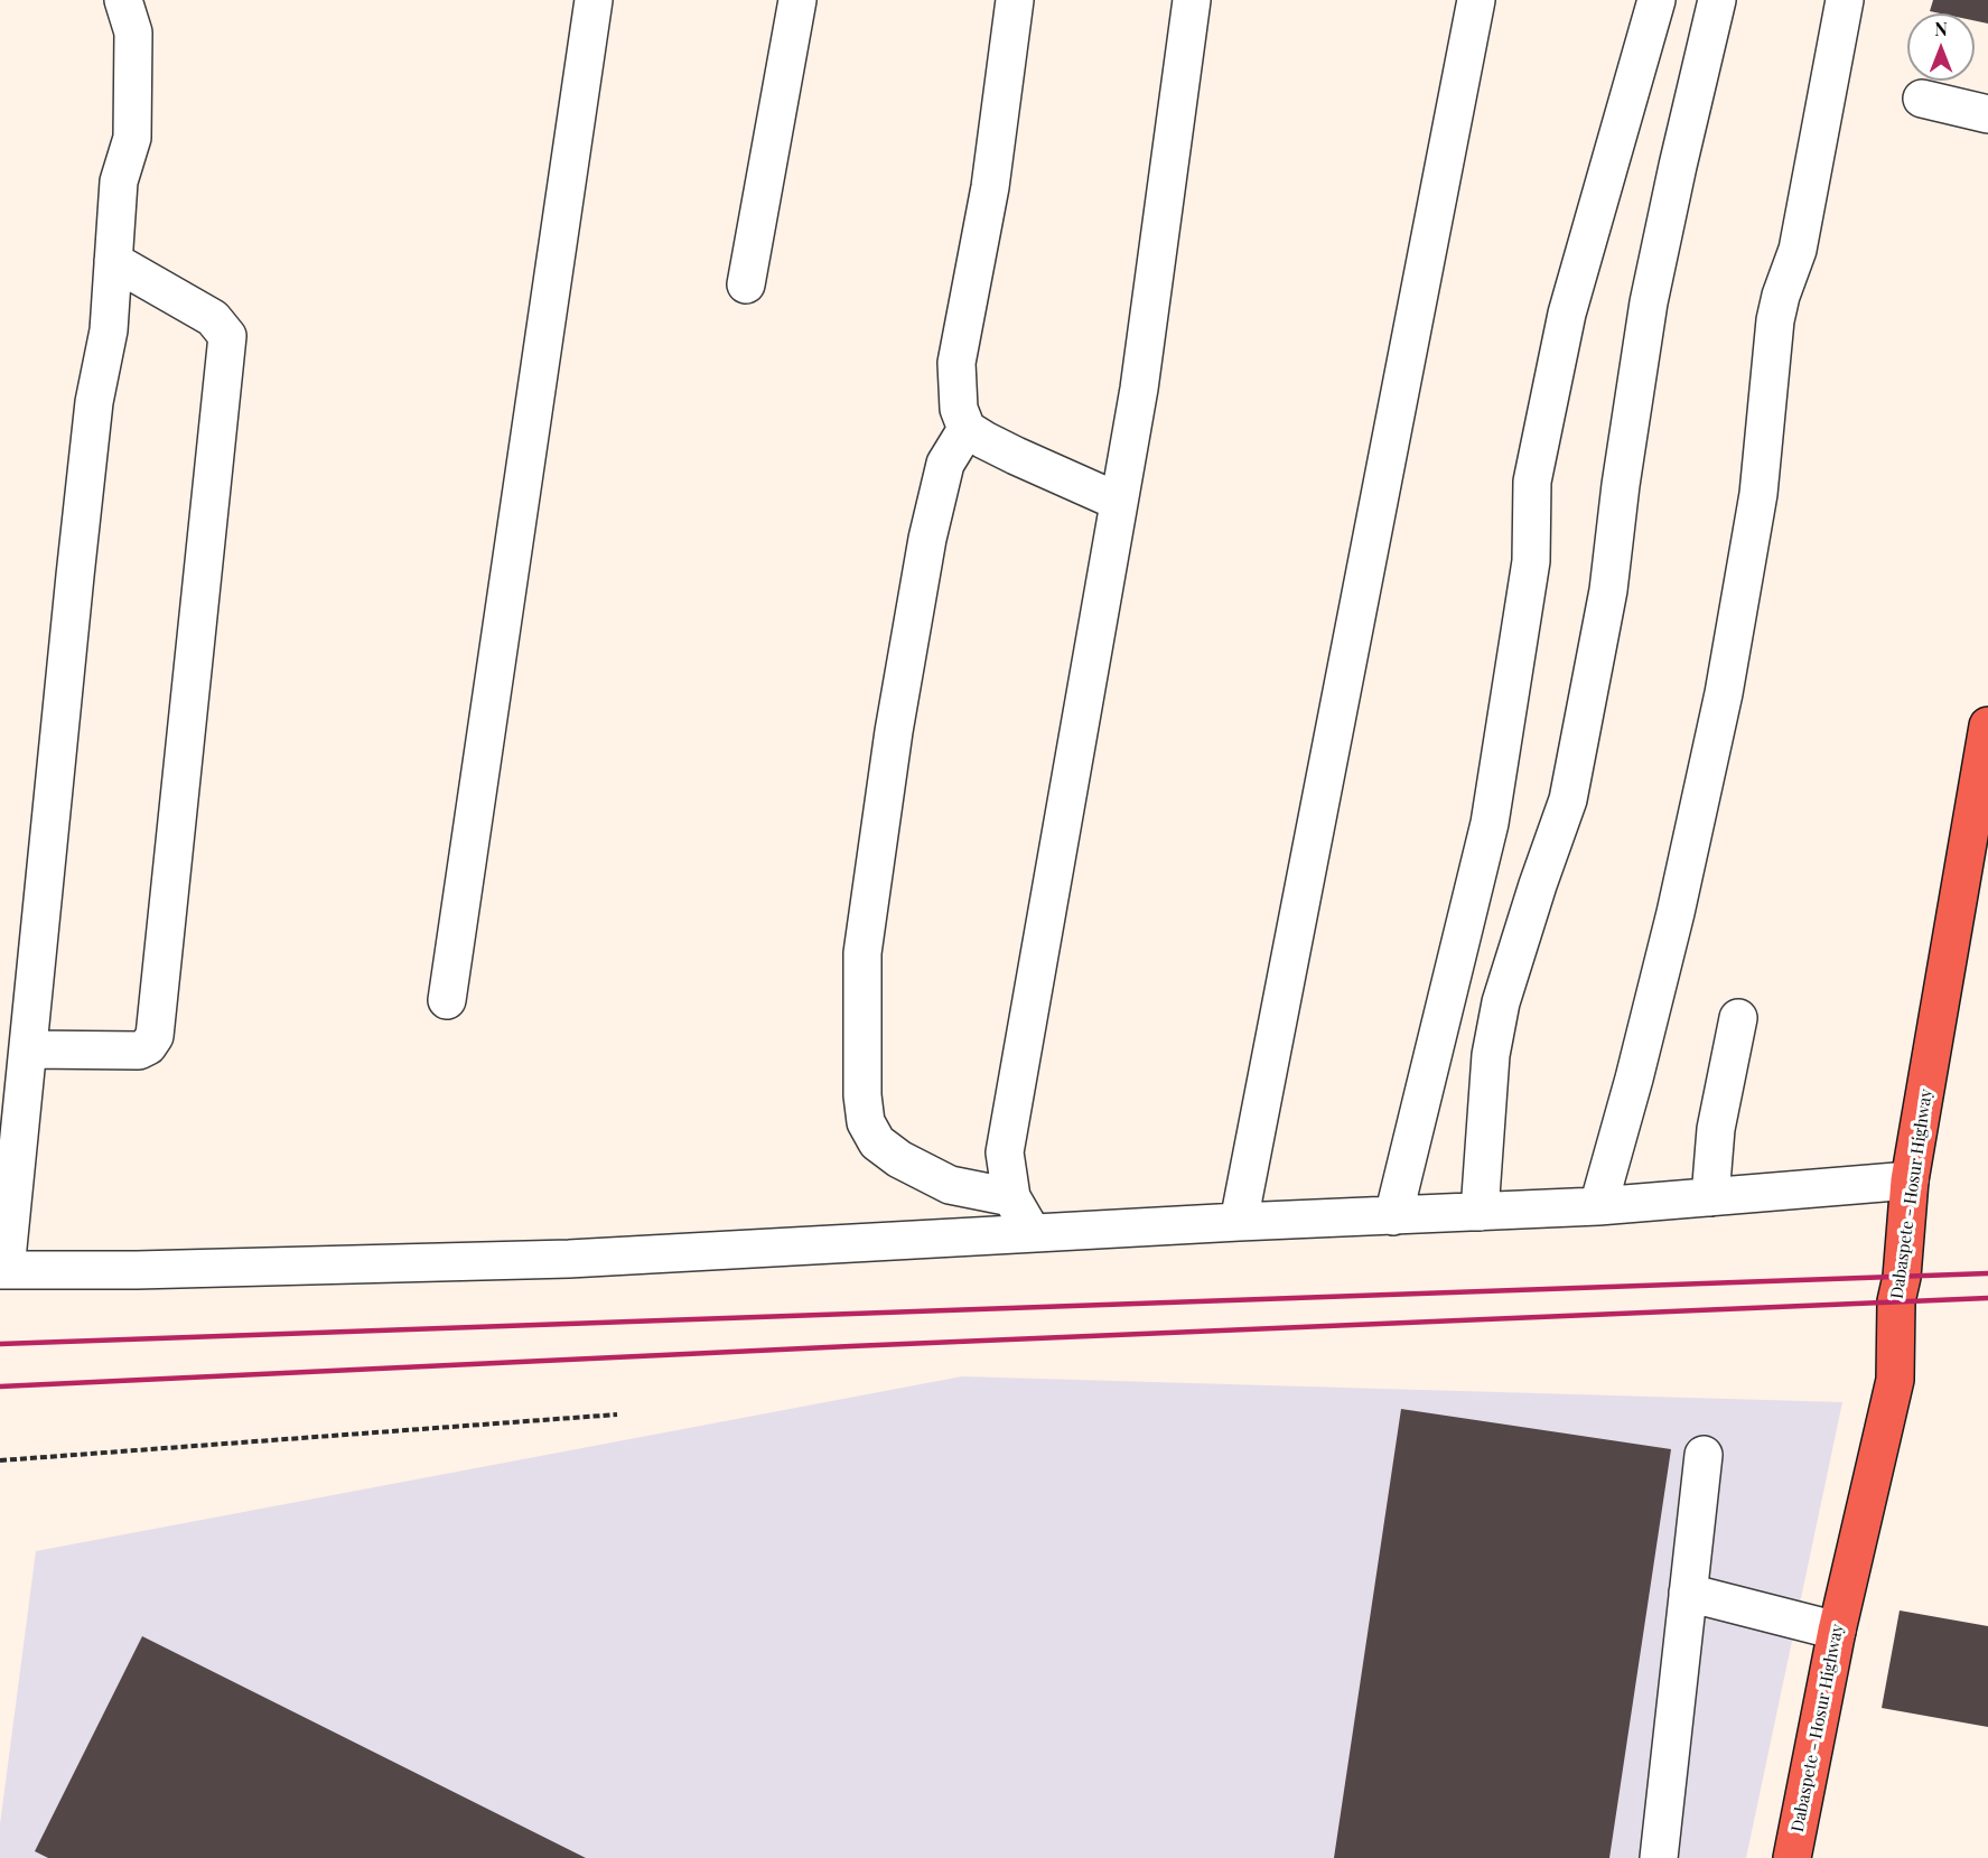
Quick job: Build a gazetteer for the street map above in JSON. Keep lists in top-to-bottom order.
{
  "streets": {
    "highway": ["Dabaspete - Hosur Highway"]
  },
  "north": "top"
}
